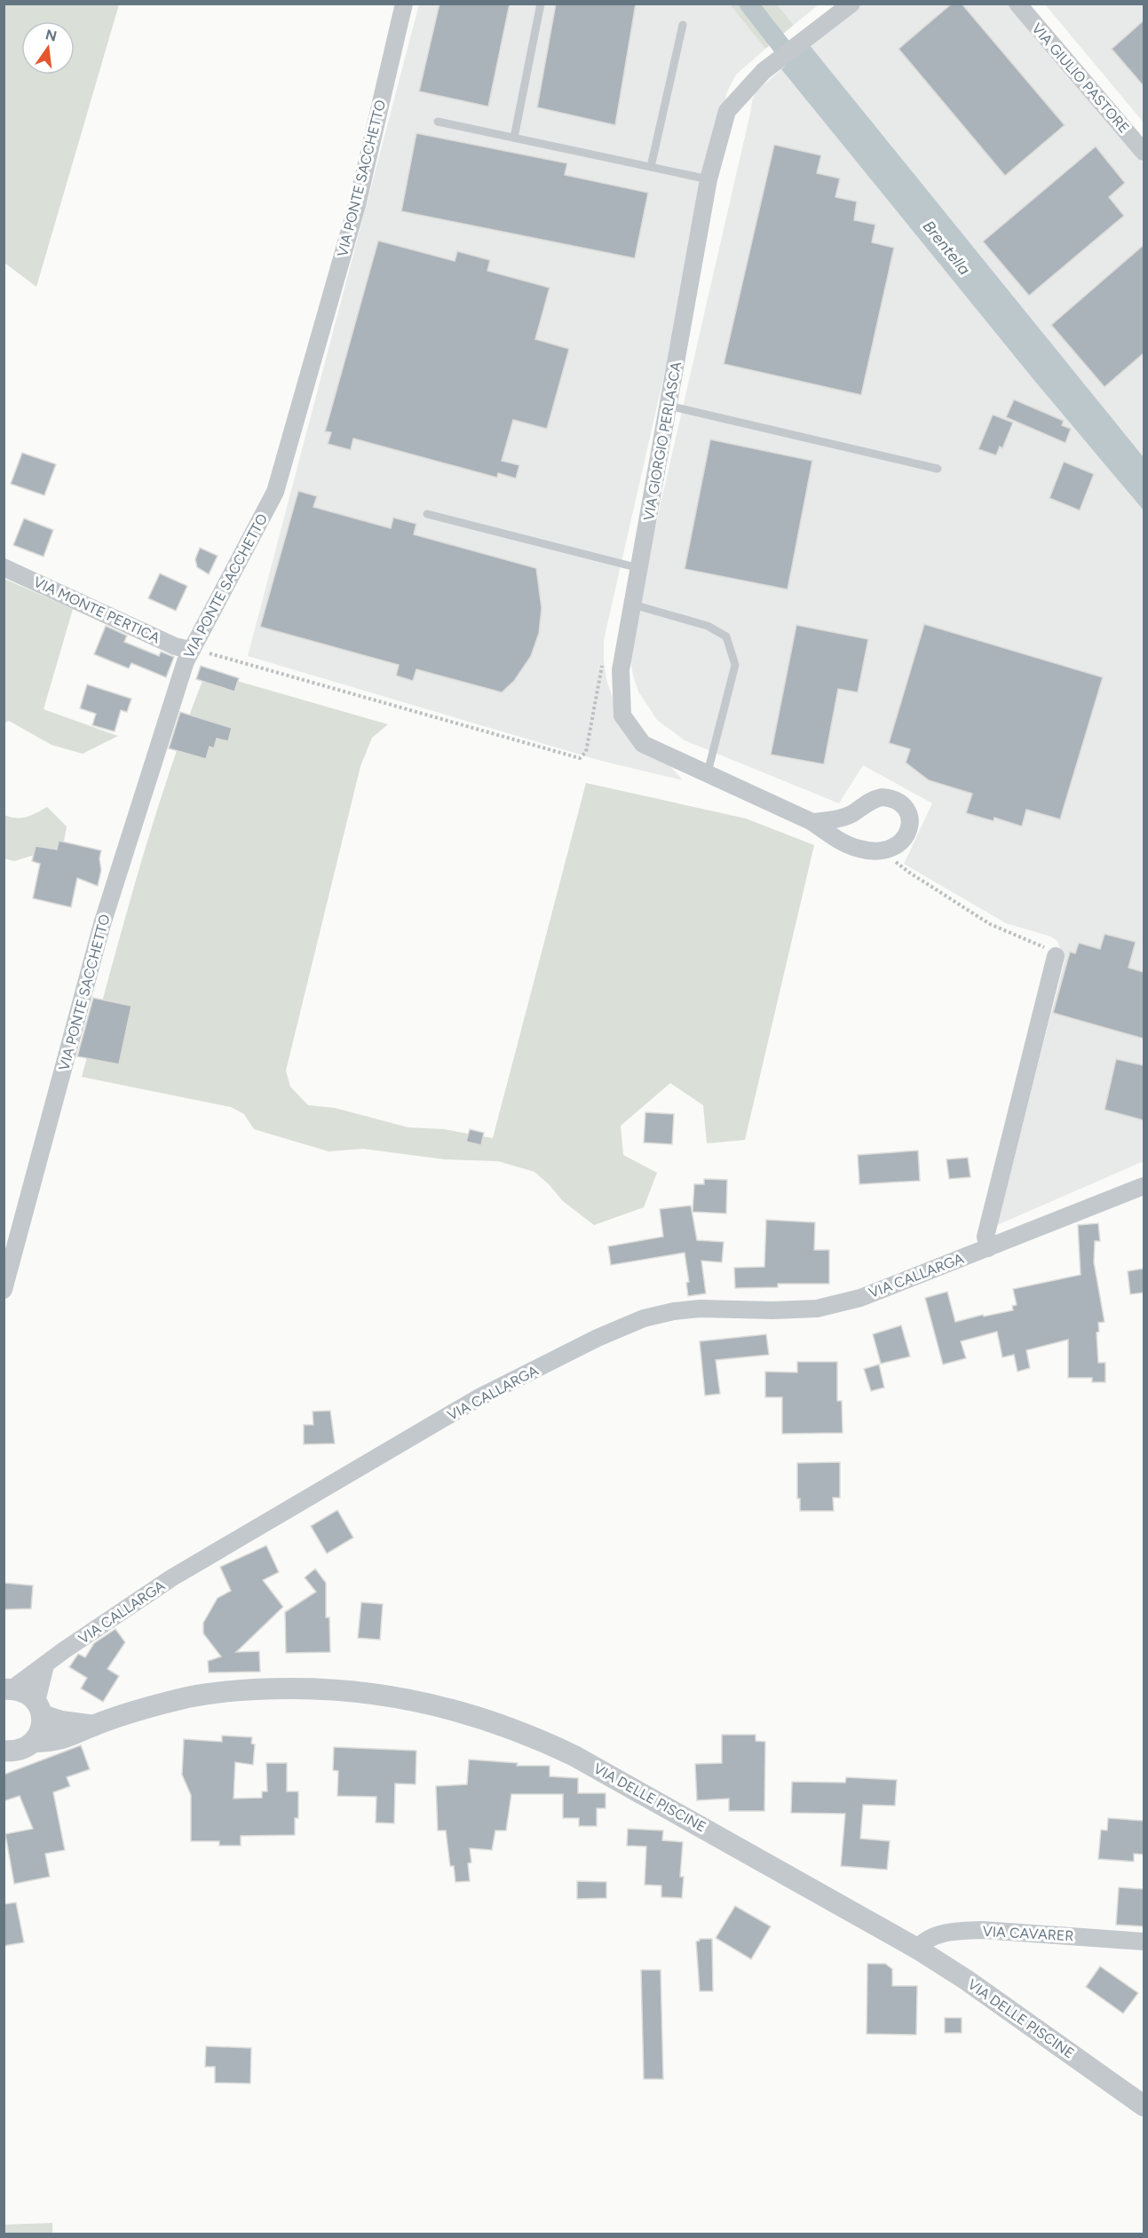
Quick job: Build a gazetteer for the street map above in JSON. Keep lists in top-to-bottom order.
{
  "streets": {
    "street": [
      "VIA GIULIO PASTORE",
      "VIA PONTE SACCHETTO",
      "VIA GIORGIO PERLASCA",
      "VIA MONTE PERTICA",
      "VIA CALLARGA",
      "VIA DELLE PISCINE",
      "VIA CAVARER"
    ]
  },
  "crossings": [
    ["VIA PONTE SACCHETTO", "VIA MONTE PERTICA"],
    ["VIA CALLARGA", "VIA DELLE PISCINE"],
    ["VIA DELLE PISCINE", "VIA CAVARER"]
  ],
  "water": ["Brentella"],
  "north": "top"
}
